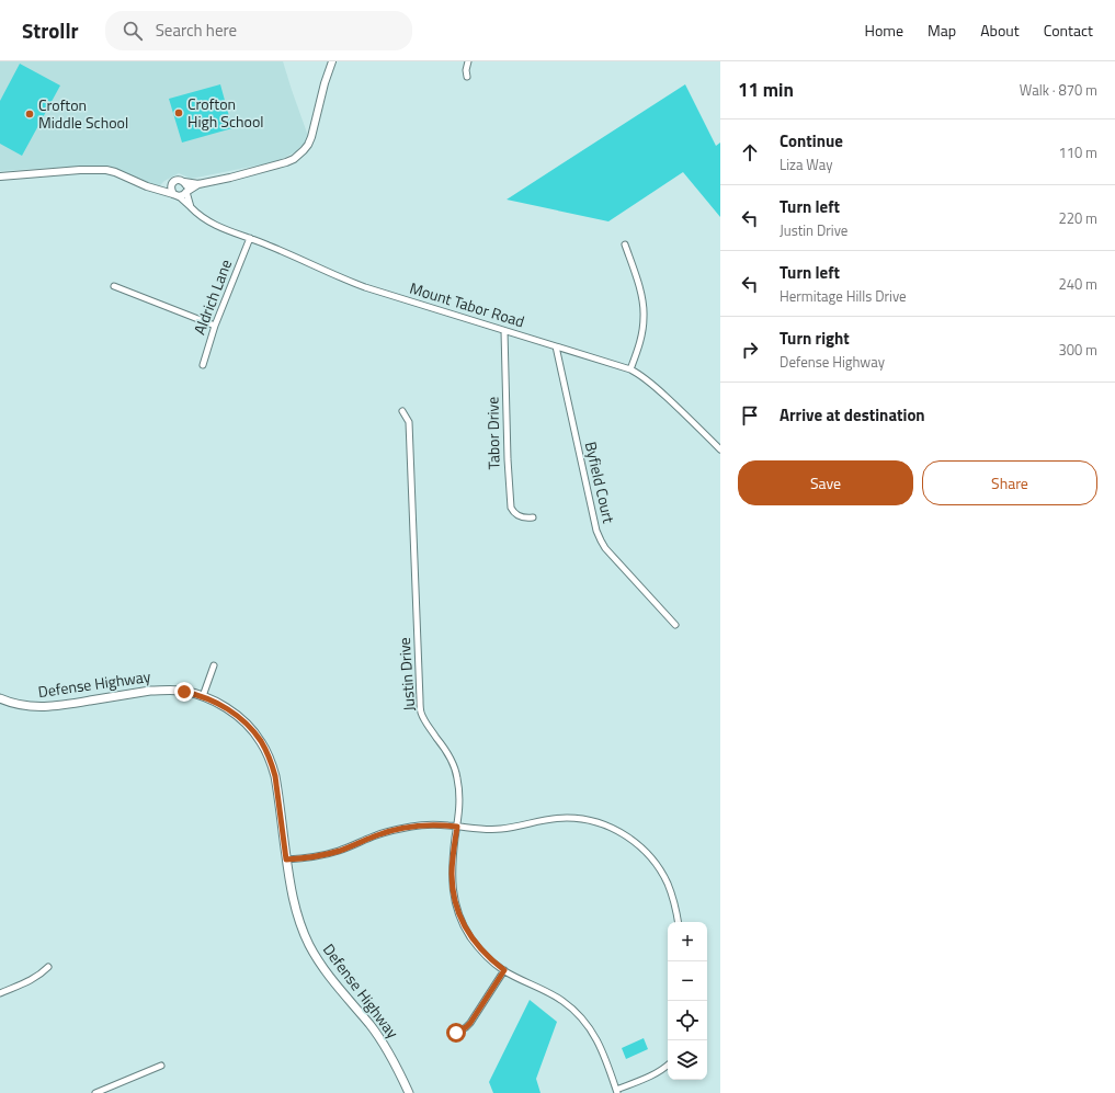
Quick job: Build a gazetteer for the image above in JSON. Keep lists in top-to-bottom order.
{
  "streets": {
    "main road": ["Defense Highway"],
    "street": [
      "Aldrich Lane",
      "Mount Tabor Road",
      "Tabor Drive",
      "Byfield Court",
      "Justin Drive"
    ]
  },
  "crossings": [
    ["Aldrich Lane", "Mount Tabor Road"],
    ["Mount Tabor Road", "Tabor Drive"],
    ["Mount Tabor Road", "Byfield Court"]
  ],
  "places": ["Crofton High School", "Crofton Middle School"],
  "page": {
    "header": "Strollr",
    "search": "Search here",
    "nav": [
      "Home",
      "Map",
      "About",
      "Contact"
    ],
    "heading": ["11 min", "Walk · 870 m"],
    "list": [
      ["Continue", "Liza Way", "110 m"],
      ["Turn left", "Justin Drive", "220 m"],
      ["Turn left", "Hermitage Hills Drive", "240 m"],
      ["Turn right", "Defense Highway", "300 m"],
      "Arrive at destination"
    ],
    "buttons": ["Save", "Share"],
    "map_buttons": ["+", "−"]
  }
}
